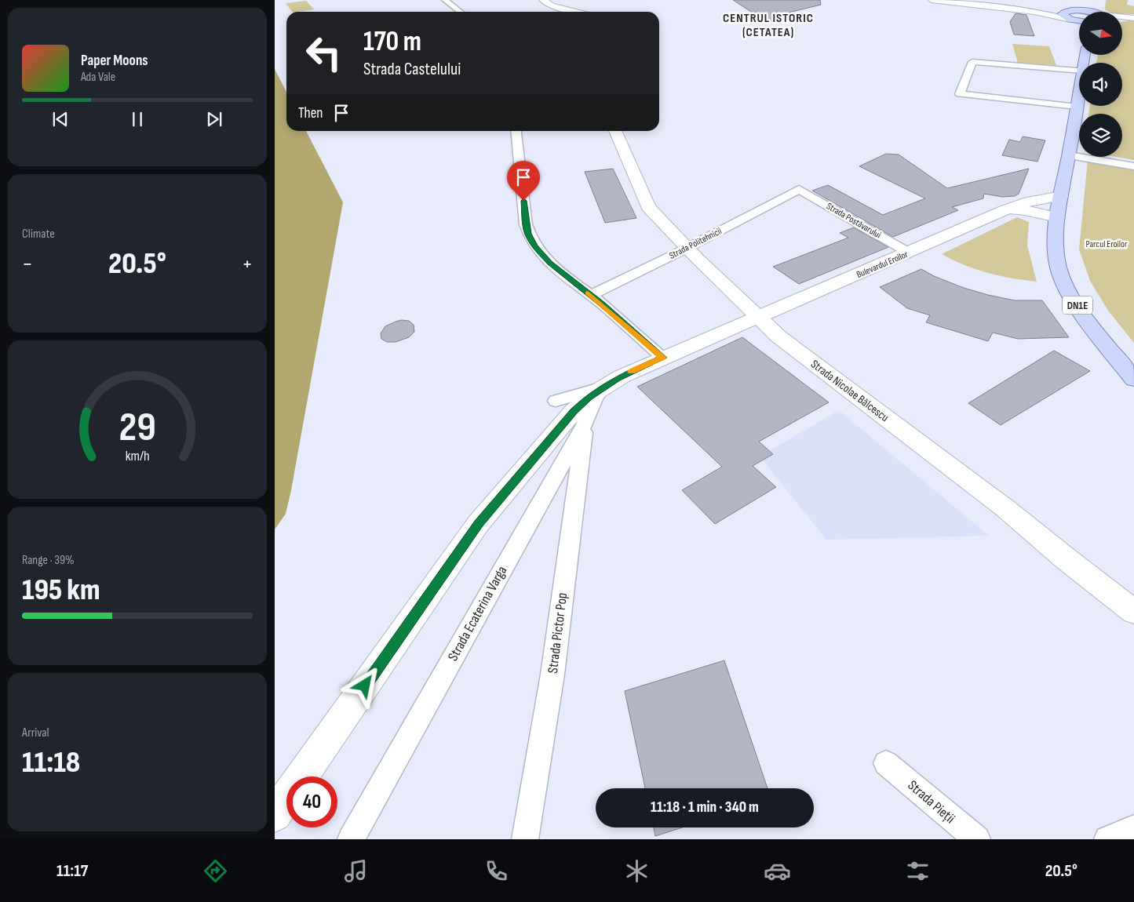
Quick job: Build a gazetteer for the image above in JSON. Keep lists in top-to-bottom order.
{
  "streets": {
    "main road": ["DN1E"],
    "street": [
      "Strada Postăvarului",
      "Strada Politehnicii",
      "Bulevardul Eroilor",
      "Strada Nicolae Bălcescu",
      "Strada Ecaterina Varga",
      "Strada Pictor Pop",
      "Strada Pieții"
    ]
  },
  "crossings": [
    ["Strada Postăvarului", "Strada Politehnicii"],
    ["Strada Postăvarului", "Bulevardul Eroilor"],
    ["Strada Politehnicii", "Strada Nicolae Bălcescu"],
    ["Bulevardul Eroilor", "DN1E"],
    ["Bulevardul Eroilor", "Strada Nicolae Bălcescu"],
    ["Bulevardul Eroilor", "Strada Ecaterina Varga"],
    ["Strada Ecaterina Varga", "Strada Pictor Pop"]
  ],
  "districts": ["CENTRUL ISTORIC (CETATEA)"],
  "parks": ["Parcul Eroilor"],
  "north": "right",
  "page": {
    "turn": ["170 m", "Strada Castelului"],
    "song": ["Paper Moons", "Ada Vale"],
    "then": "Then",
    "tile": [
      "Climate",
      ["Range · 39%", "195 km"],
      ["Arrival", "11:18"]
    ],
    "heat": ["−", "20.5°", "+"],
    "limit": "40",
    "trip": "11:18 · 1 min · 340 m",
    "tabs": ["11:17", "20.5°"],
    "gauge": ["29", "km/h"]
  }
}
